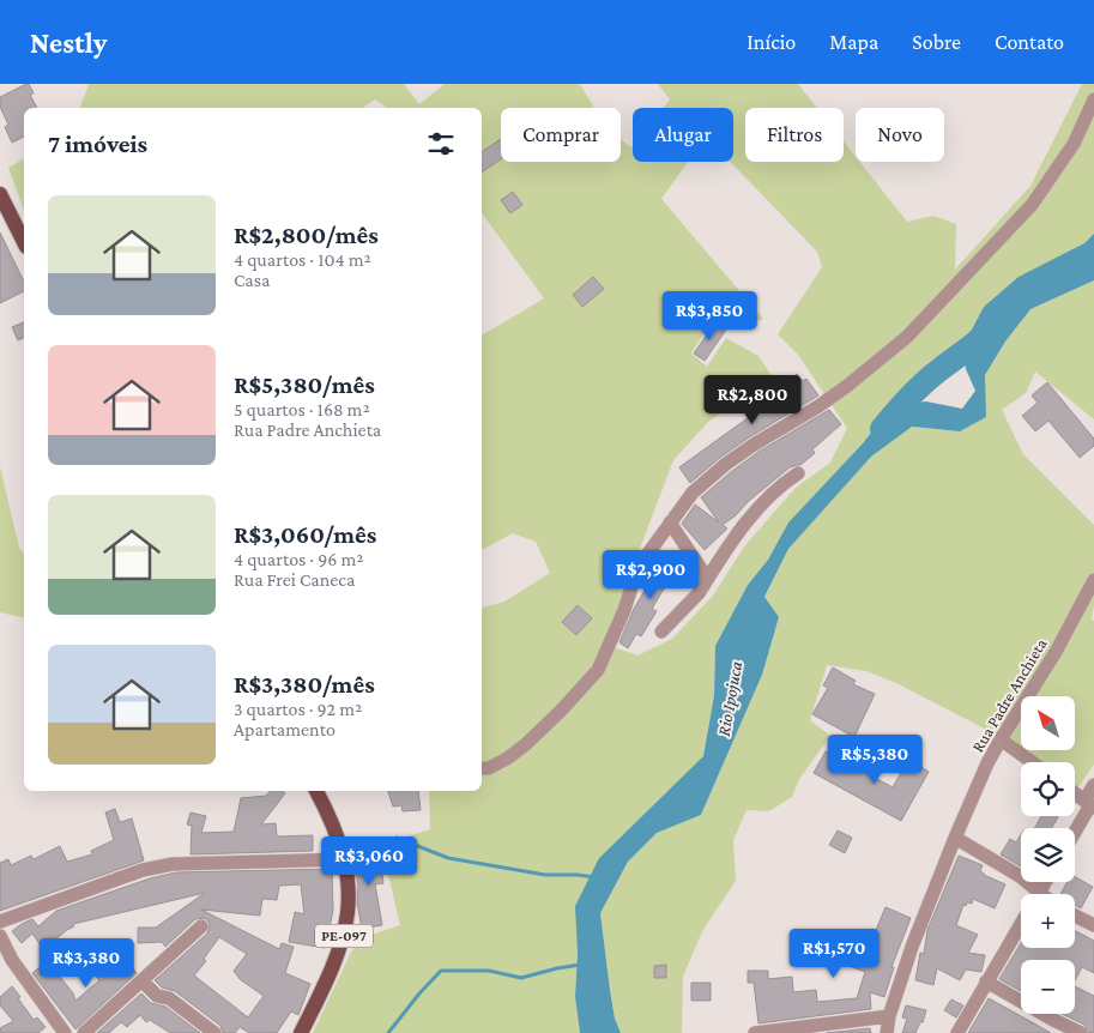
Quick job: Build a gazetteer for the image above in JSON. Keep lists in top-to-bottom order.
{
  "streets": {
    "main road": ["PE-097"],
    "street": ["Rua Padre Anchieta"]
  },
  "water": ["Rio Ipojuca"],
  "north": "top left",
  "page": {
    "header": "Nestly",
    "nav": [
      "Início",
      "Mapa",
      "Sobre",
      "Contato"
    ],
    "chip": [
      "Comprar",
      "Alugar",
      "Filtros",
      "Novo"
    ],
    "heading": "7 imóveis",
    "list": [
      {
        "name": "R$2,800/mês",
        "note": "4 quartos · 104 m² · Casa"
      },
      {
        "name": "R$5,380/mês",
        "note": "5 quartos · 168 m² · Rua Padre Anchieta"
      },
      {
        "name": "R$3,060/mês",
        "note": "4 quartos · 96 m² · Rua Frei Caneca"
      },
      {
        "name": "R$3,380/mês",
        "note": "3 quartos · 92 m² · Apartamento"
      }
    ],
    "price": [
      "R$3,850",
      "R$2,800",
      "R$2,900",
      "R$5,380",
      "R$3,060",
      "R$1,570",
      "R$3,380"
    ],
    "map_buttons": ["+", "−"]
  }
}
